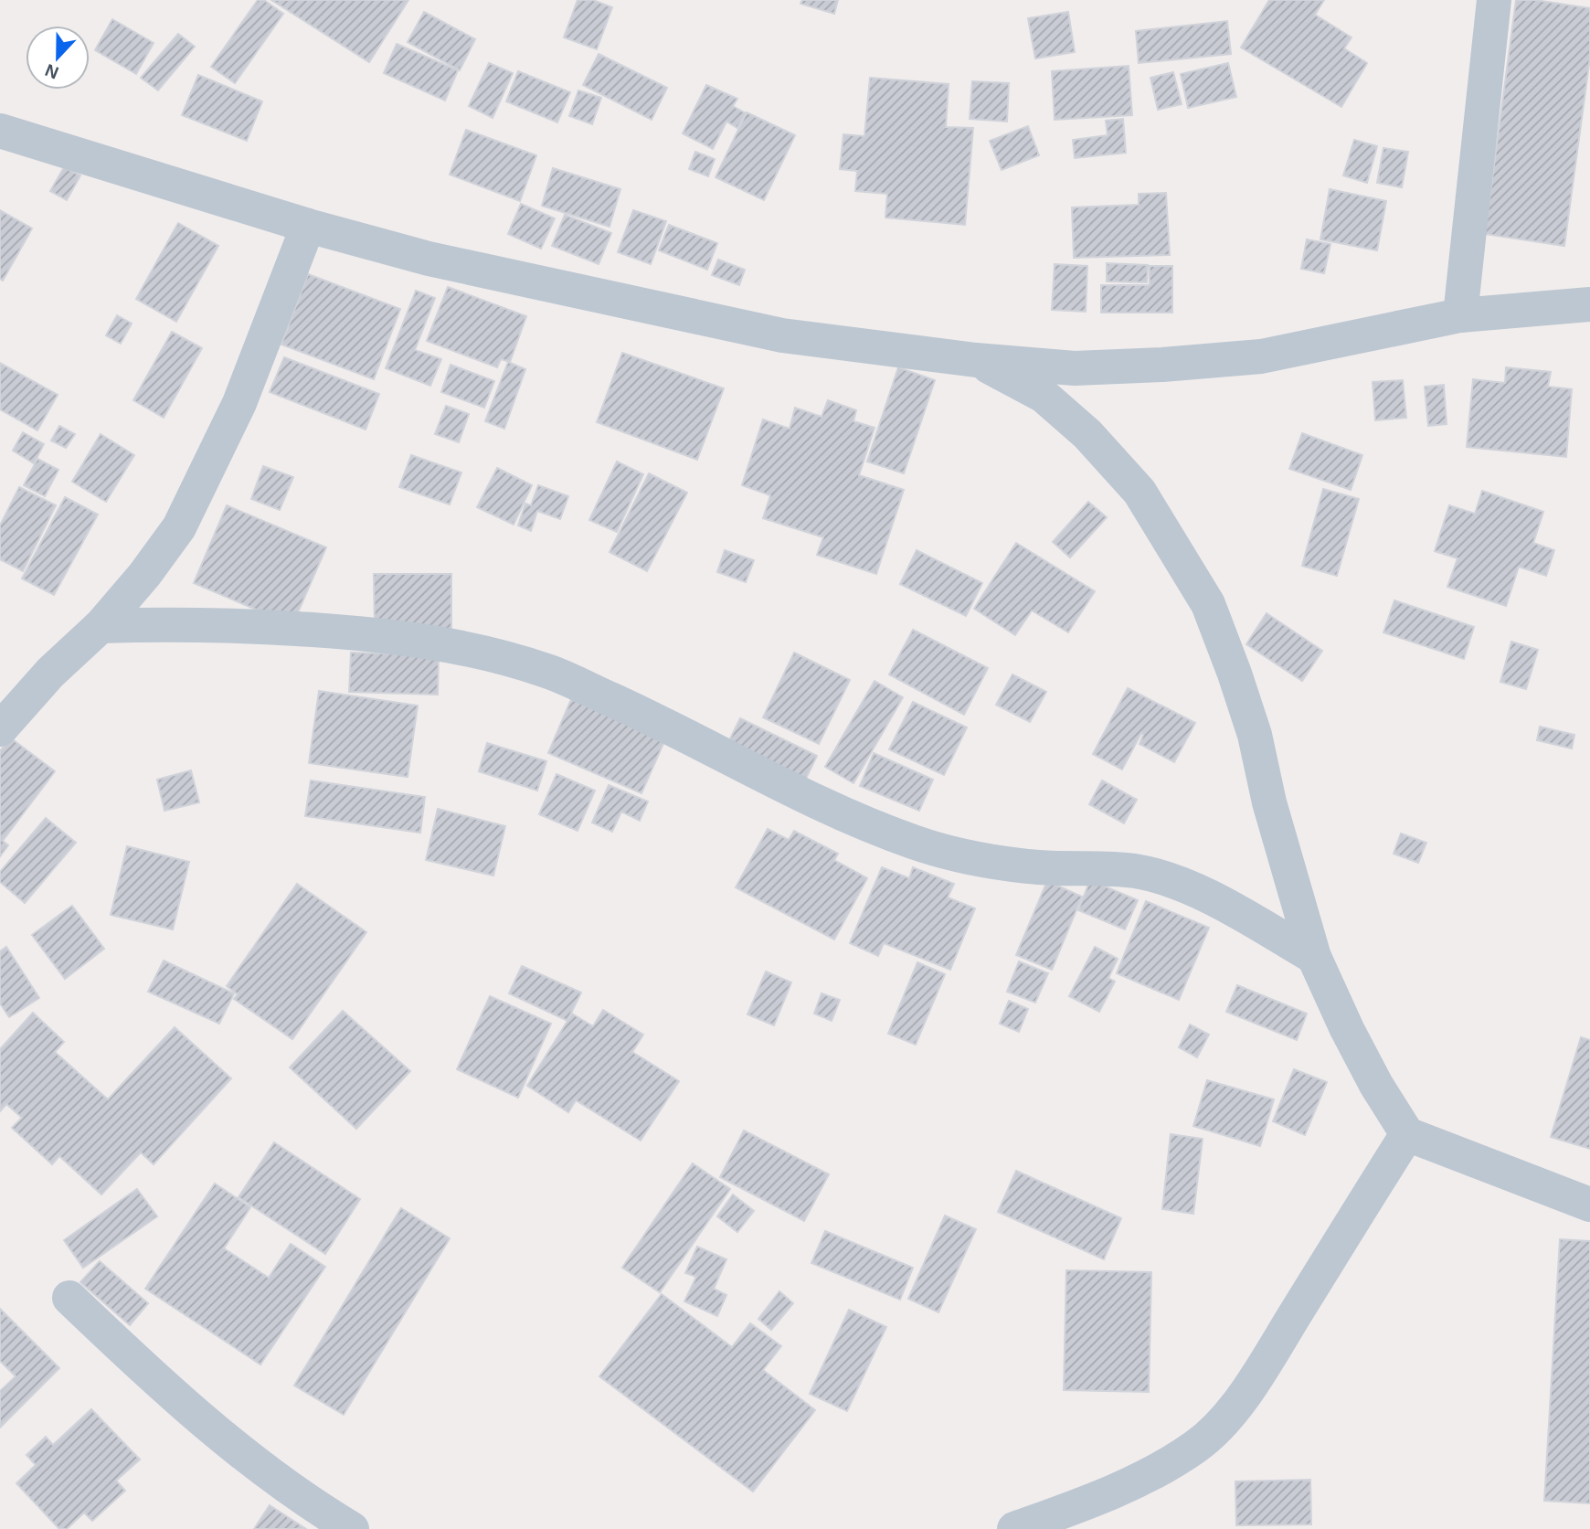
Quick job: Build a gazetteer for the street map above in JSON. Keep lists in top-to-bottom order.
{
  "north": "bottom"
}
